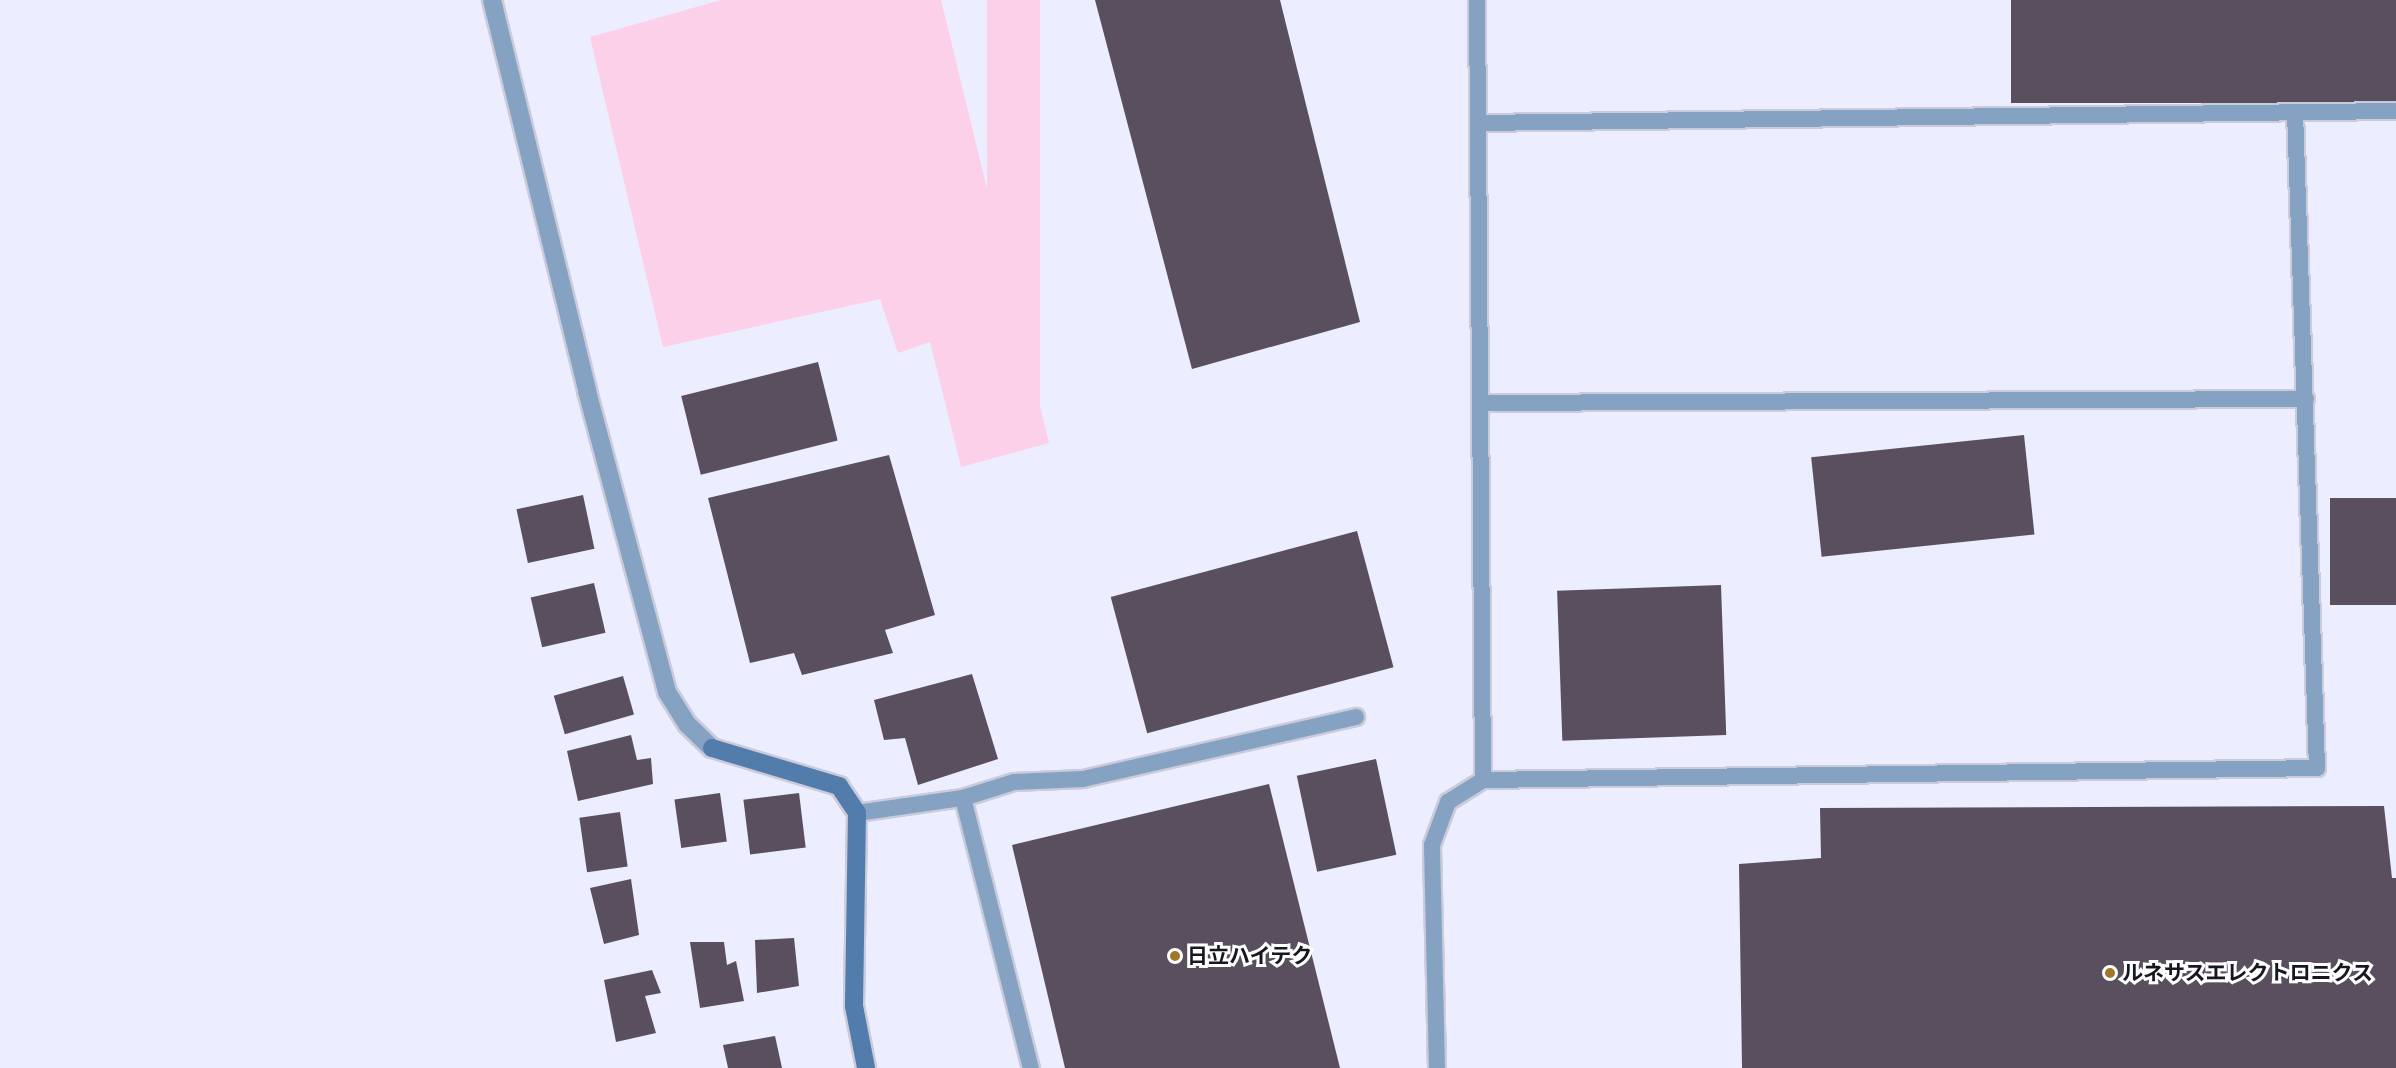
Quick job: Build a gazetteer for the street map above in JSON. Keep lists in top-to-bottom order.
{
  "places": ["日立ハイテク", "ルネサスエレクトロニクス"]
}
